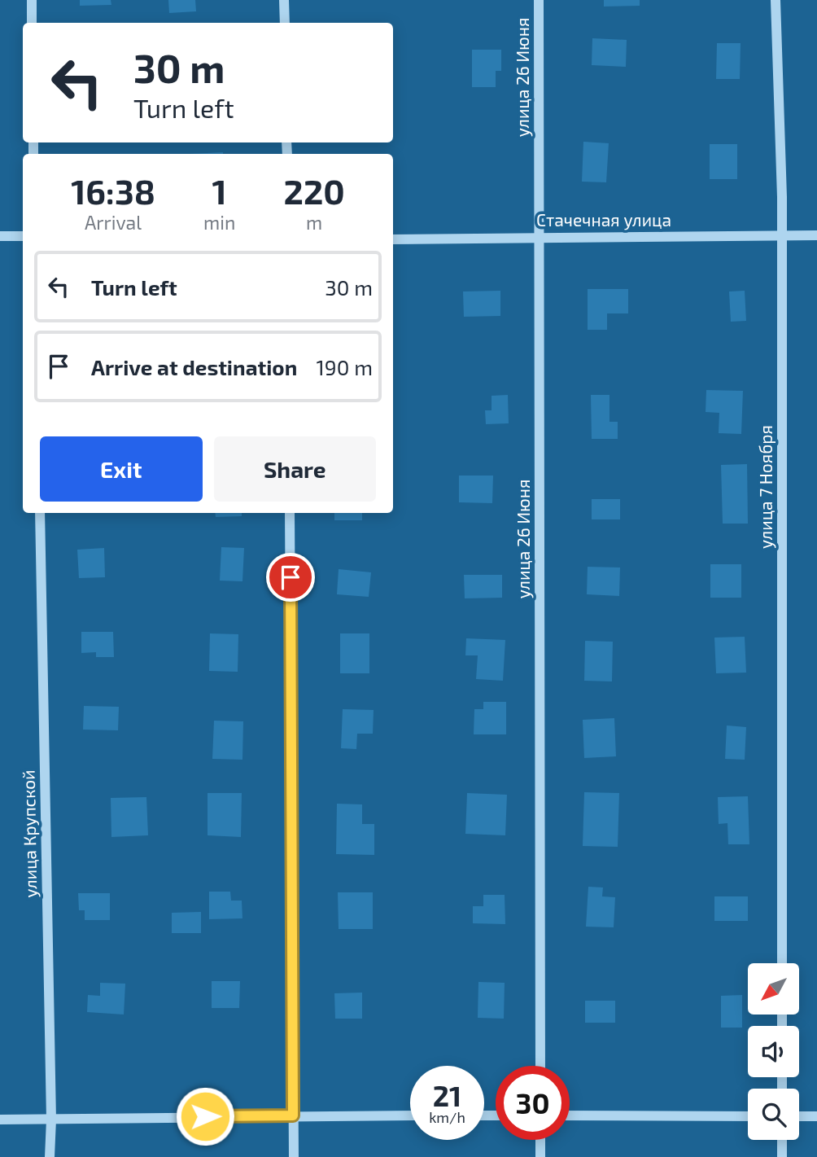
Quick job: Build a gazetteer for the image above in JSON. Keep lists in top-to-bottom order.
{
  "streets": {
    "street": [
      "улица 26 Июня",
      "Стачечная улица",
      "улица 7 Ноября",
      "улица Крупской"
    ]
  },
  "crossings": [
    ["улица 26 Июня", "Стачечная улица"],
    ["Стачечная улица", "улица 7 Ноября"]
  ],
  "north": "bottom left",
  "page": {
    "turn": ["30 m", "Turn left"],
    "eta": [
      "16:38",
      "Arrival",
      "1",
      "min",
      "220",
      "m"
    ],
    "list": [
      {
        "name": "Turn left",
        "value": "30 m"
      },
      {
        "name": "Arrive at destination",
        "value": "190 m"
      }
    ],
    "buttons": ["Exit", "Share"],
    "speed": "21 km/h",
    "limit": "30"
  }
}
